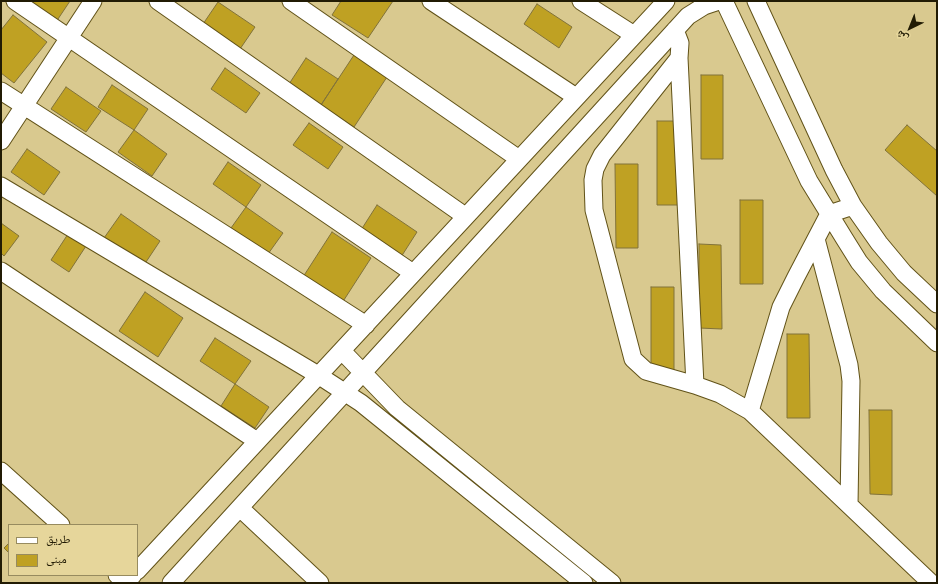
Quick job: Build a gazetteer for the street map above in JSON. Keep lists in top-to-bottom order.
{
  "legend": ["طريق", "مبنى"],
  "north": "bottom left"
}
